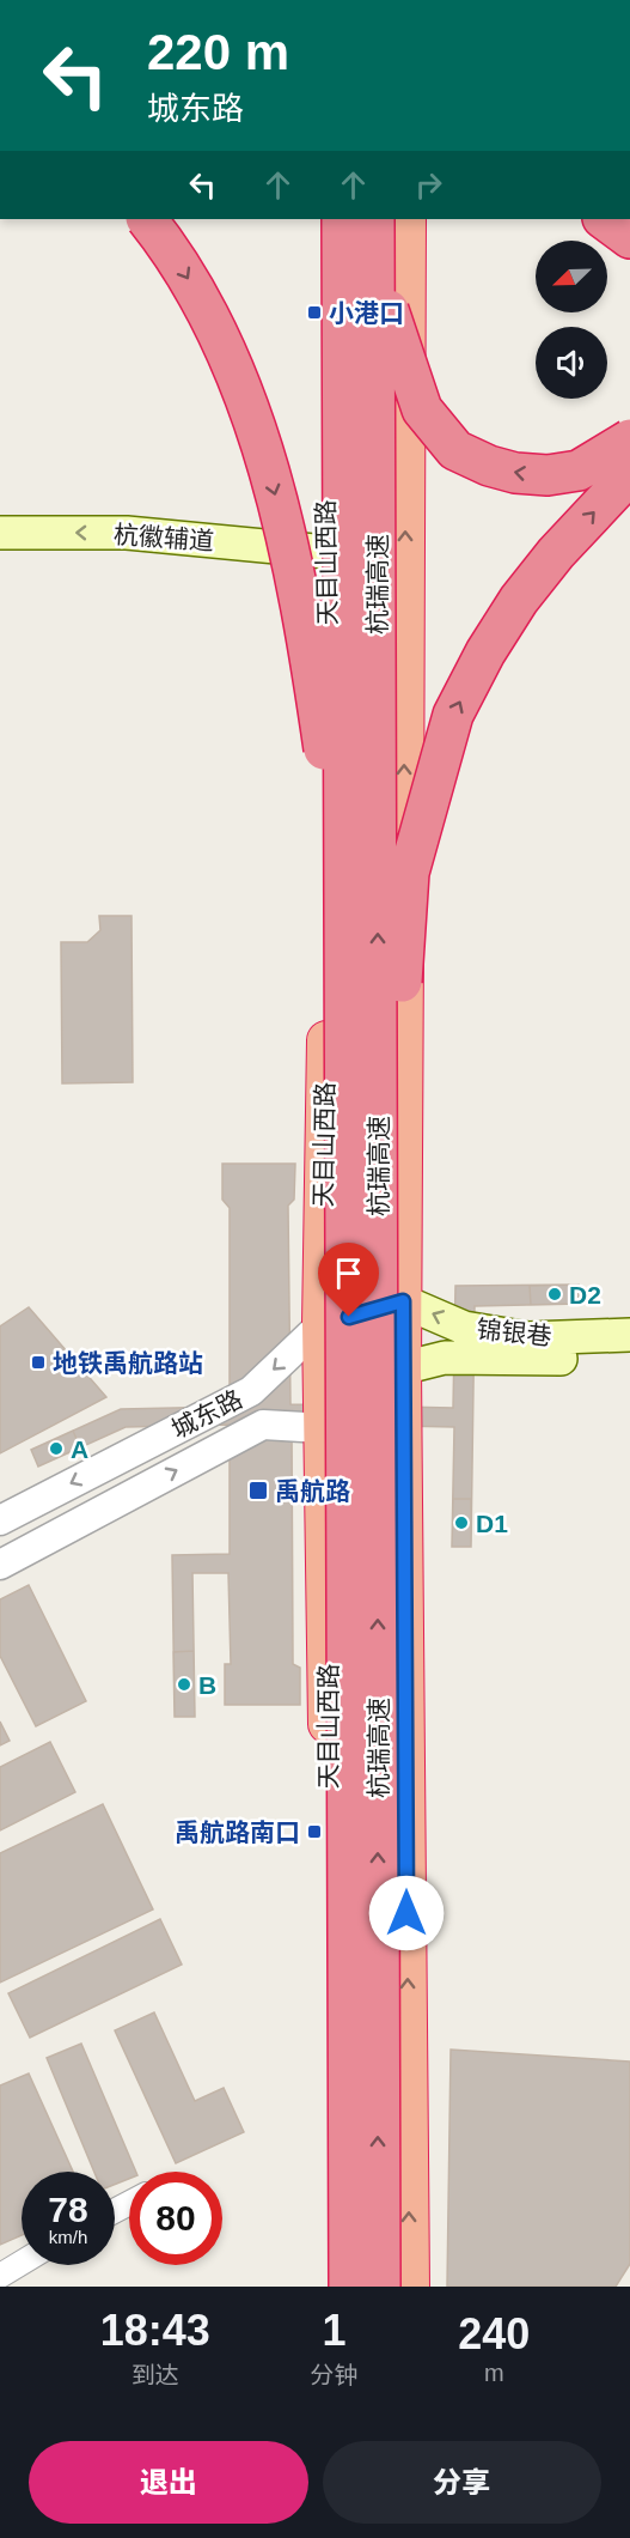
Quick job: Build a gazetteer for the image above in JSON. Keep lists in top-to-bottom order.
{
  "streets": {
    "highway": ["天目山西路", "杭瑞高速"],
    "main road": ["杭徽辅道", "锦银巷"],
    "street": ["城东路"]
  },
  "crossings": [
    ["杭徽辅道", "天目山西路"],
    ["天目山西路", "城东路"],
    ["杭瑞高速", "锦银巷"],
    ["杭瑞高速", "城东路"],
    ["锦银巷", "城东路"]
  ],
  "one_way": ["杭徽辅道"],
  "places": {
    "transit": [
      "小港口",
      "地铁禹航路站",
      "禹航路",
      "禹航路南口"
    ],
    "other": [
      "D2",
      "A",
      "D1",
      "B"
    ]
  },
  "north": "bottom left",
  "page": {
    "turn": ["220 m", "城东路"],
    "speed": "78 km/h",
    "limit": "80",
    "eta": [
      "18:43",
      "到达",
      "1",
      "分钟",
      "240",
      "m"
    ],
    "buttons": ["退出", "分享"]
  }
}
